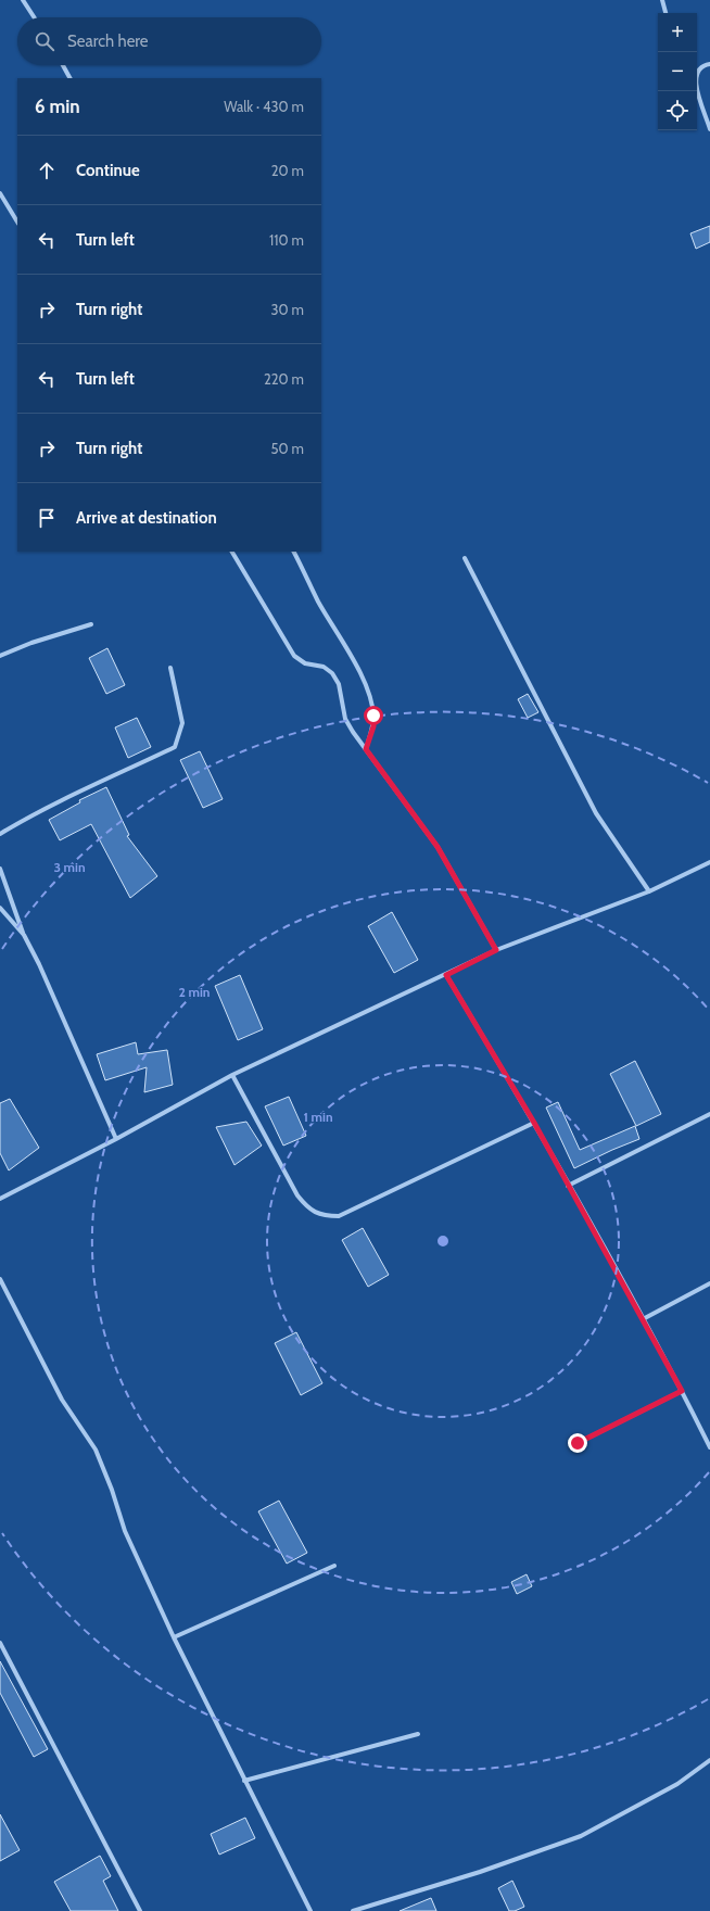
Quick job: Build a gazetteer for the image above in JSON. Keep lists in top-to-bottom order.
{
  "page": {
    "map_buttons": ["+", "−"],
    "search": "Search here",
    "heading": ["6 min", "Walk · 430 m"],
    "list": [
      ["Continue", "20 m"],
      ["Turn left", "110 m"],
      ["Turn right", "30 m"],
      ["Turn left", "220 m"],
      ["Turn right", "50 m"],
      "Arrive at destination"
    ]
  },
  "rings": ["3 min", "2 min", "1 min"]
}
